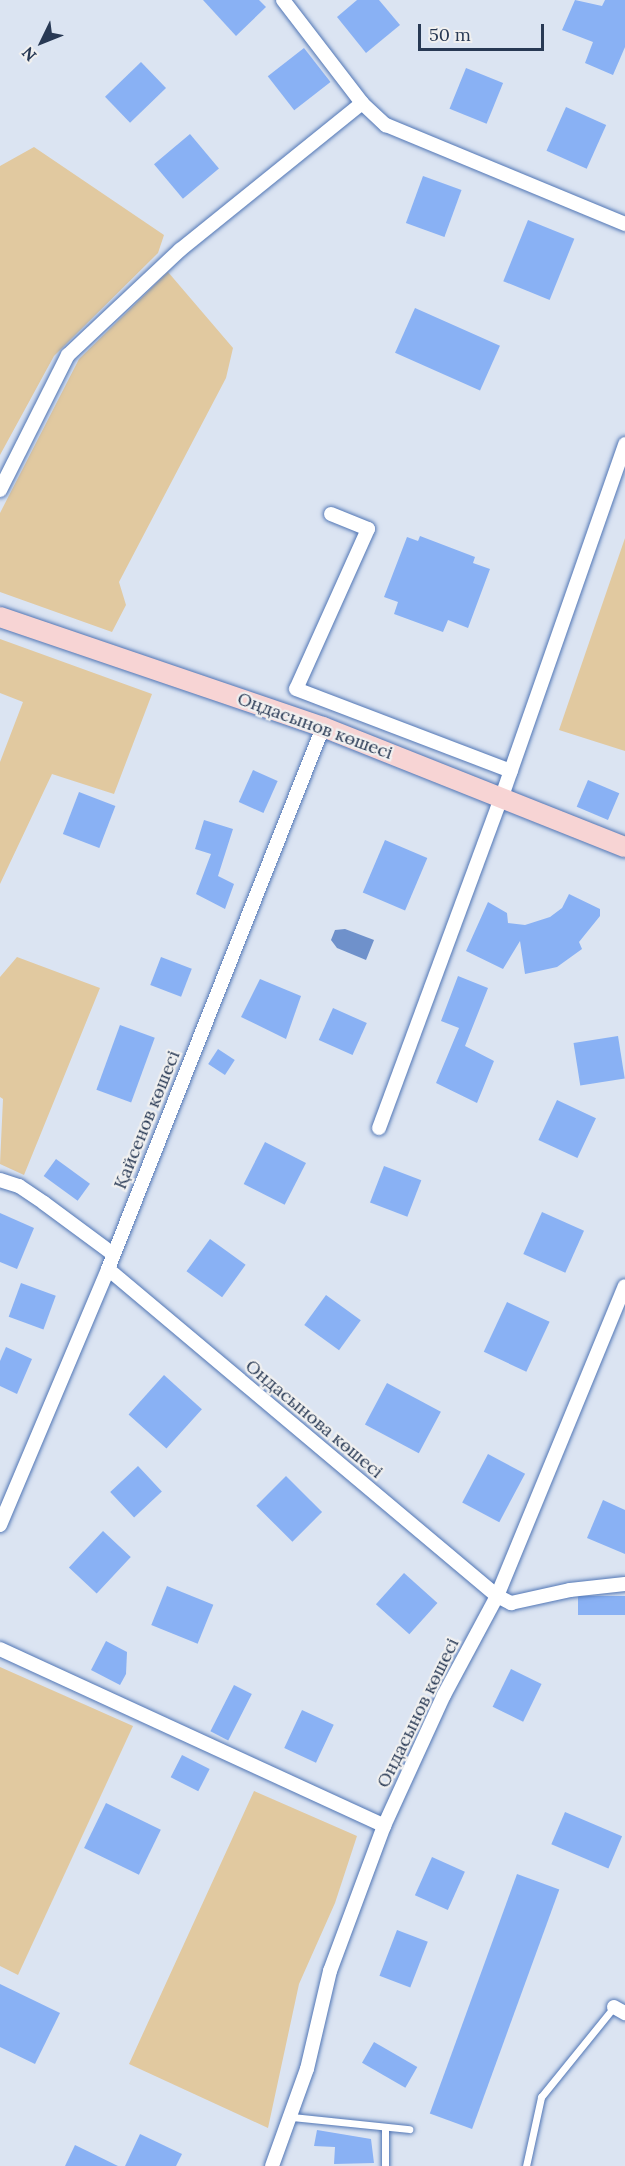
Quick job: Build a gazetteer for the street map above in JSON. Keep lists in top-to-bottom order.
{
  "streets": {
    "street": [
      "Оңдасынов көшесі",
      "Қайсенов көшесі",
      "Ондасынова көшесі",
      "Ондасынов көшесі"
    ]
  },
  "crossings": [
    ["Оңдасынов көшесі", "Қайсенов көшесі"],
    ["Қайсенов көшесі", "Ондасынова көшесі"],
    ["Ондасынова көшесі", "Ондасынов көшесі"]
  ],
  "scale_bar": "50 m",
  "north": "bottom left"
}
